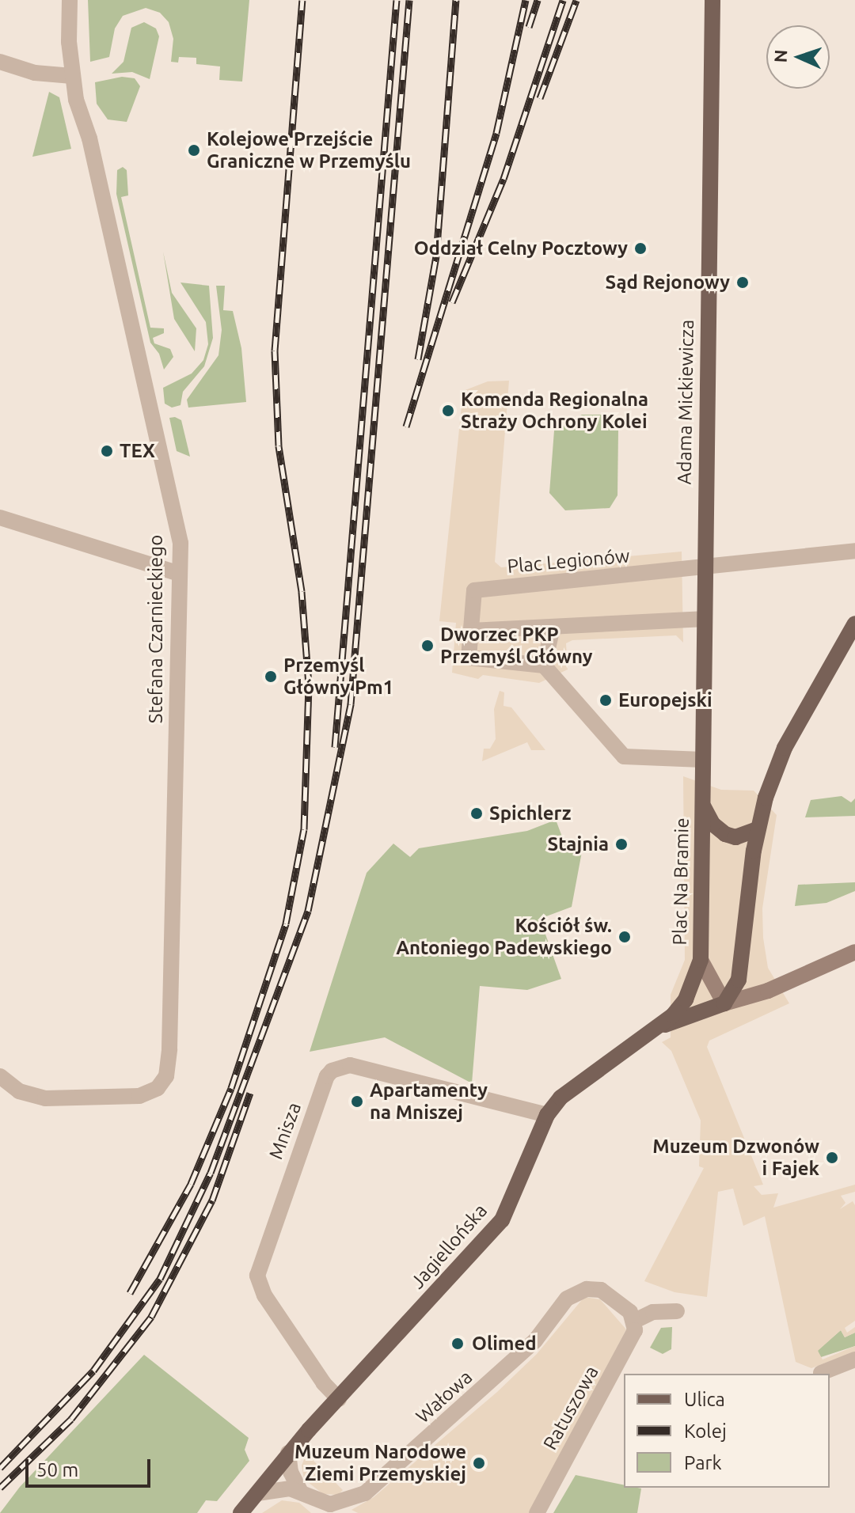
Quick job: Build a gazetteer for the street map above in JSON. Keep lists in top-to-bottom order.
{
  "streets": {
    "main road": ["Adama Mickiewicza", "Plac Na Bramie", "Jagiellońska"],
    "street": [
      "Plac Legionów",
      "Stefana Czarnieckiego",
      "Mnisza",
      "Wałowa",
      "Ratuszowa"
    ]
  },
  "crossings": [
    ["Adama Mickiewicza", "Plac Legionów"],
    ["Adama Mickiewicza", "Plac Na Bramie"],
    ["Plac Na Bramie", "Jagiellońska"],
    ["Mnisza", "Jagiellońska"],
    ["Jagiellońska", "Wałowa"],
    ["Wałowa", "Ratuszowa"]
  ],
  "places": [
    "Kolejowe Przejście Graniczne w Przemyślu",
    "Oddział Celny Pocztowy",
    "Sąd Rejonowy",
    "Komenda Regionalna Straży Ochrony Kolei",
    "TEX",
    "Dworzec PKP Przemyśl Główny",
    "Przemyśl Główny Pm1",
    "Europejski",
    "Spichlerz",
    "Stajnia",
    "Kościół św. Antoniego Padewskiego",
    "Apartamenty na Mniszej",
    "Muzeum Dzwonów i Fajek",
    "Olimed",
    "Muzeum Narodowe Ziemi Przemyskiej"
  ],
  "legend": ["Ulica", "Kolej", "Park"],
  "scale_bar": "50 m",
  "north": "left"
}
